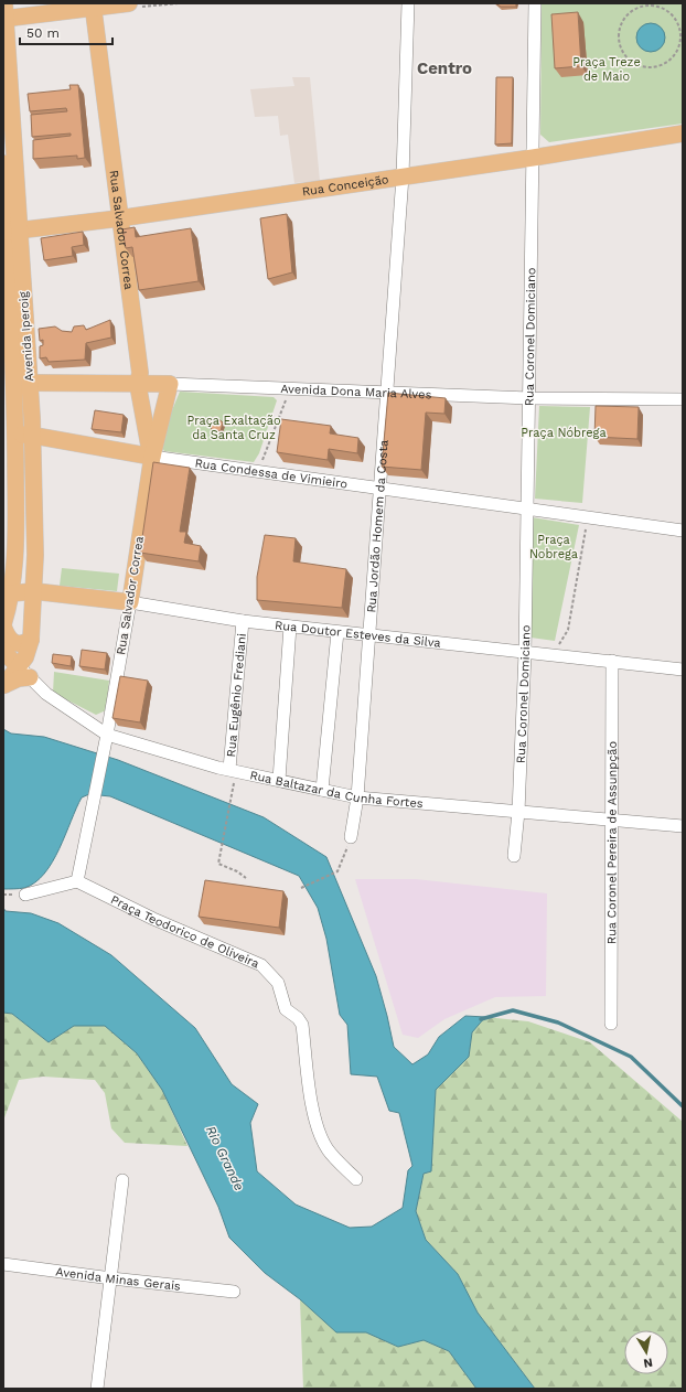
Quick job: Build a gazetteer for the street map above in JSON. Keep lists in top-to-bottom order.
{
  "streets": {
    "main road": [
      "Rua Conceição",
      "Rua Salvador Correa",
      "Avenida Iperoig",
      "Avenida Dona Maria Alves",
      "Rua Condessa de Vimieiro",
      "Rua Doutor Esteves da Silva"
    ],
    "street": [
      "Rua Coronel Domiciano",
      "Rua Jordão Homem da Costa",
      "Rua Eugênio Frediani",
      "Rua Baltazar da Cunha Fortes",
      "Rua Coronel Pereira de Assunpção",
      "Praça Teodorico de Oliveira",
      "Avenida Minas Gerais"
    ]
  },
  "crossings": [
    ["Rua Conceição", "Rua Salvador Correa"],
    ["Rua Conceição", "Avenida Iperoig"],
    ["Rua Conceição", "Rua Coronel Domiciano"],
    ["Rua Conceição", "Rua Jordão Homem da Costa"],
    ["Rua Salvador Correa", "Avenida Dona Maria Alves"],
    ["Rua Salvador Correa", "Rua Condessa de Vimieiro"],
    ["Rua Salvador Correa", "Rua Doutor Esteves da Silva"],
    ["Rua Salvador Correa", "Rua Baltazar da Cunha Fortes"],
    ["Rua Salvador Correa", "Praça Teodorico de Oliveira"],
    ["Avenida Iperoig", "Avenida Dona Maria Alves"],
    ["Avenida Iperoig", "Rua Condessa de Vimieiro"],
    ["Avenida Iperoig", "Rua Doutor Esteves da Silva"],
    ["Avenida Iperoig", "Rua Baltazar da Cunha Fortes"],
    ["Rua Coronel Domiciano", "Avenida Dona Maria Alves"],
    ["Rua Coronel Domiciano", "Rua Condessa de Vimieiro"],
    ["Rua Coronel Domiciano", "Rua Doutor Esteves da Silva"],
    ["Rua Coronel Domiciano", "Rua Baltazar da Cunha Fortes"],
    ["Avenida Dona Maria Alves", "Rua Jordão Homem da Costa"],
    ["Rua Condessa de Vimieiro", "Rua Jordão Homem da Costa"],
    ["Rua Jordão Homem da Costa", "Rua Doutor Esteves da Silva"],
    ["Rua Jordão Homem da Costa", "Rua Baltazar da Cunha Fortes"],
    ["Rua Doutor Esteves da Silva", "Rua Eugênio Frediani"],
    ["Rua Doutor Esteves da Silva", "Rua Coronel Pereira de Assunpção"],
    ["Rua Eugênio Frediani", "Rua Baltazar da Cunha Fortes"],
    ["Rua Baltazar da Cunha Fortes", "Rua Coronel Pereira de Assunpção"]
  ],
  "districts": ["Centro"],
  "water": ["Rio Grande"],
  "parks": [
    "Praça Treze de Maio",
    "Praça Exaltação da Santa Cruz",
    "Praça Nóbrega",
    "Praça Nobrega"
  ],
  "scale_bar": "50 m",
  "north": "bottom"
}
